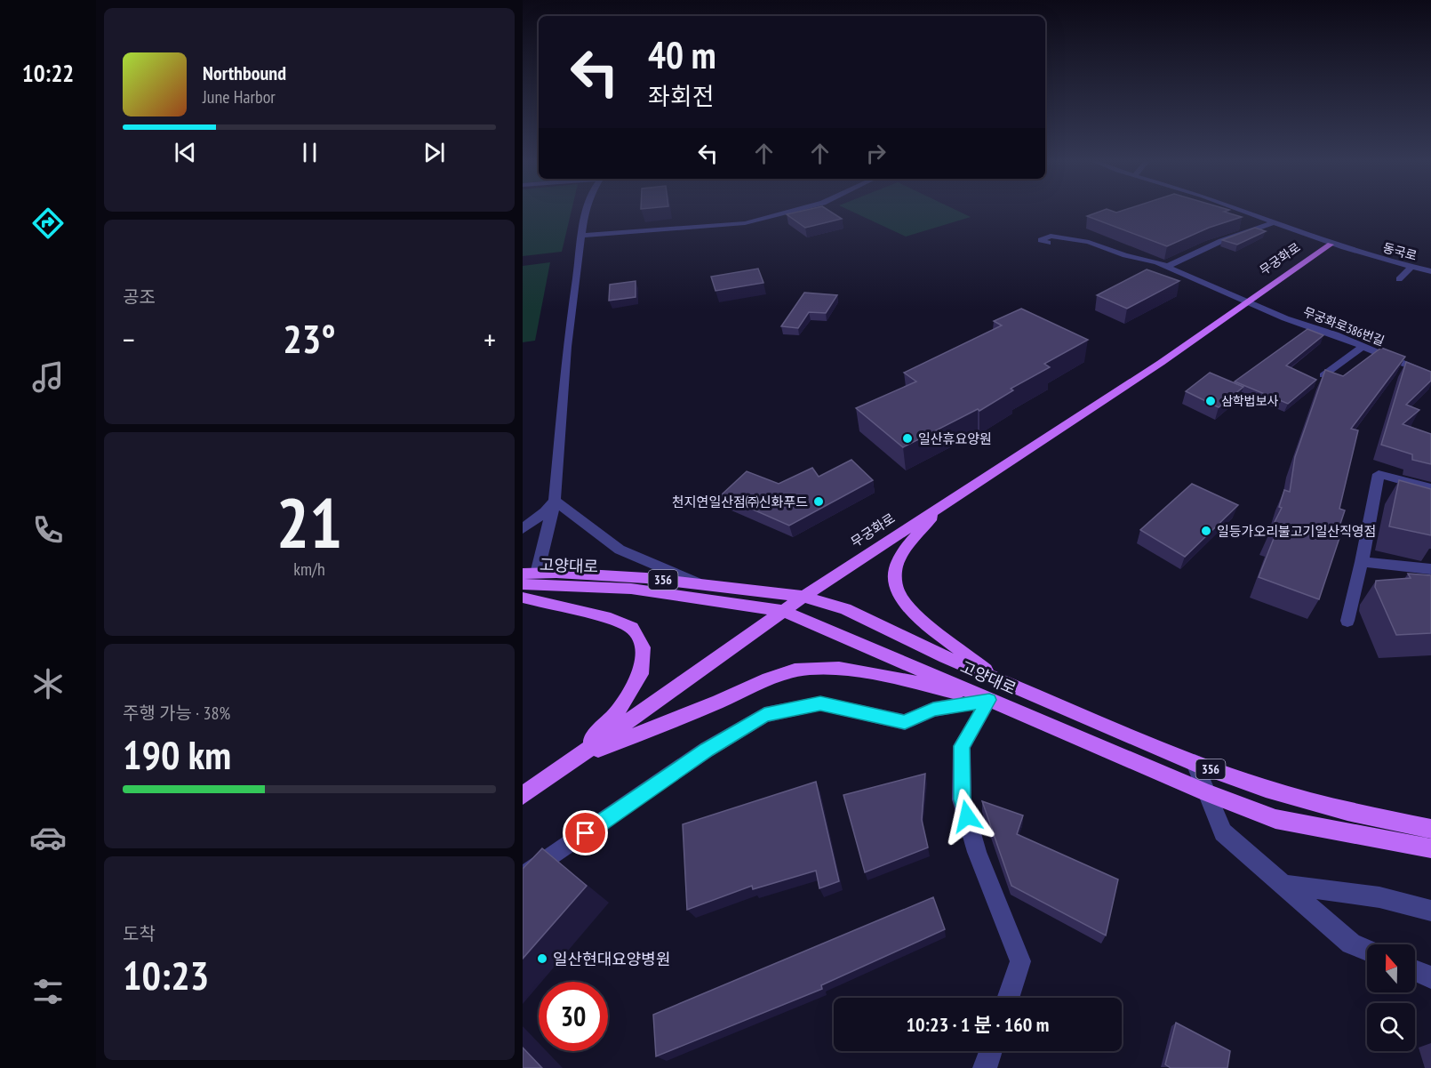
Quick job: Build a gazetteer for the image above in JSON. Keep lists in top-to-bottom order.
{
  "streets": {
    "main road": ["무궁화로", "고양대로", "356"],
    "street": ["동국로", "무궁화로386번길"]
  },
  "crossings": [
    ["동국로", "무궁화로"],
    ["무궁화로", "무궁화로386번길"],
    ["무궁화로", "고양대로"]
  ],
  "places": [
    "삼학법보사",
    "일산휴요양원",
    "천지연일산점㈜신화푸드",
    "일등가오리불고기일산직영점",
    "일산현대요양병원"
  ],
  "north": "top",
  "page": {
    "tabs": "10:22",
    "turn": ["40 m", "좌회전"],
    "song": ["Northbound", "June Harbor"],
    "tile": [
      "공조",
      ["21", "km/h"],
      ["주행 가능 · 38%", "190 km"],
      ["도착", "10:23"]
    ],
    "heat": ["−", "23°", "+"],
    "limit": "30",
    "trip": "10:23 · 1 분 · 160 m"
  }
}
